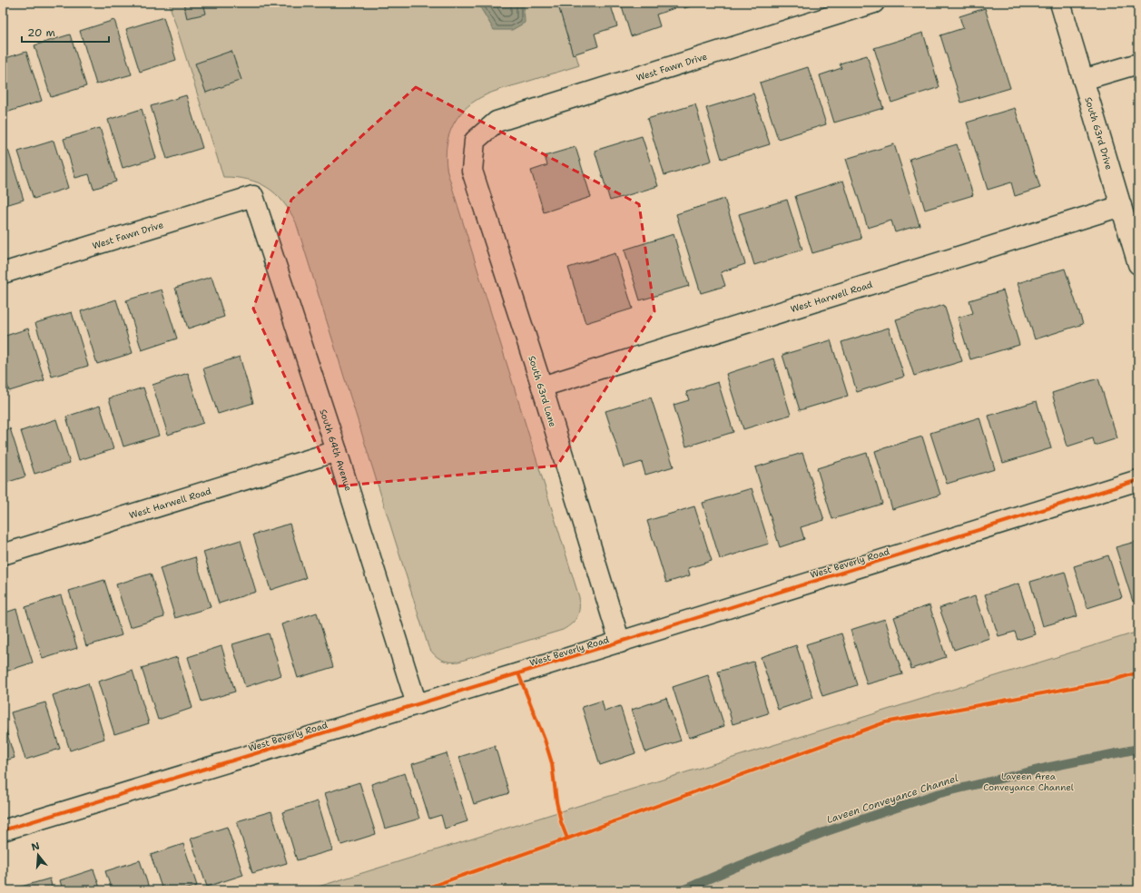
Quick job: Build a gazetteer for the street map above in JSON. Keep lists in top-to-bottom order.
{
  "streets": {
    "street": [
      "West Fawn Drive",
      "South 63rd Drive",
      "West Harwell Road",
      "South 63rd Lane",
      "South 64th Avenue",
      "West Beverly Road"
    ]
  },
  "crossings": [
    ["West Fawn Drive", "South 63rd Lane"],
    ["West Fawn Drive", "South 64th Avenue"],
    ["South 63rd Drive", "West Harwell Road"],
    ["West Harwell Road", "South 63rd Lane"],
    ["West Harwell Road", "South 64th Avenue"],
    ["South 63rd Lane", "West Beverly Road"],
    ["South 64th Avenue", "West Beverly Road"]
  ],
  "water": ["Laveen Conveyance Channel"],
  "parks": ["Laveen Area Conveyance Channel"],
  "scale_bar": "20 m",
  "north": "top"
}
